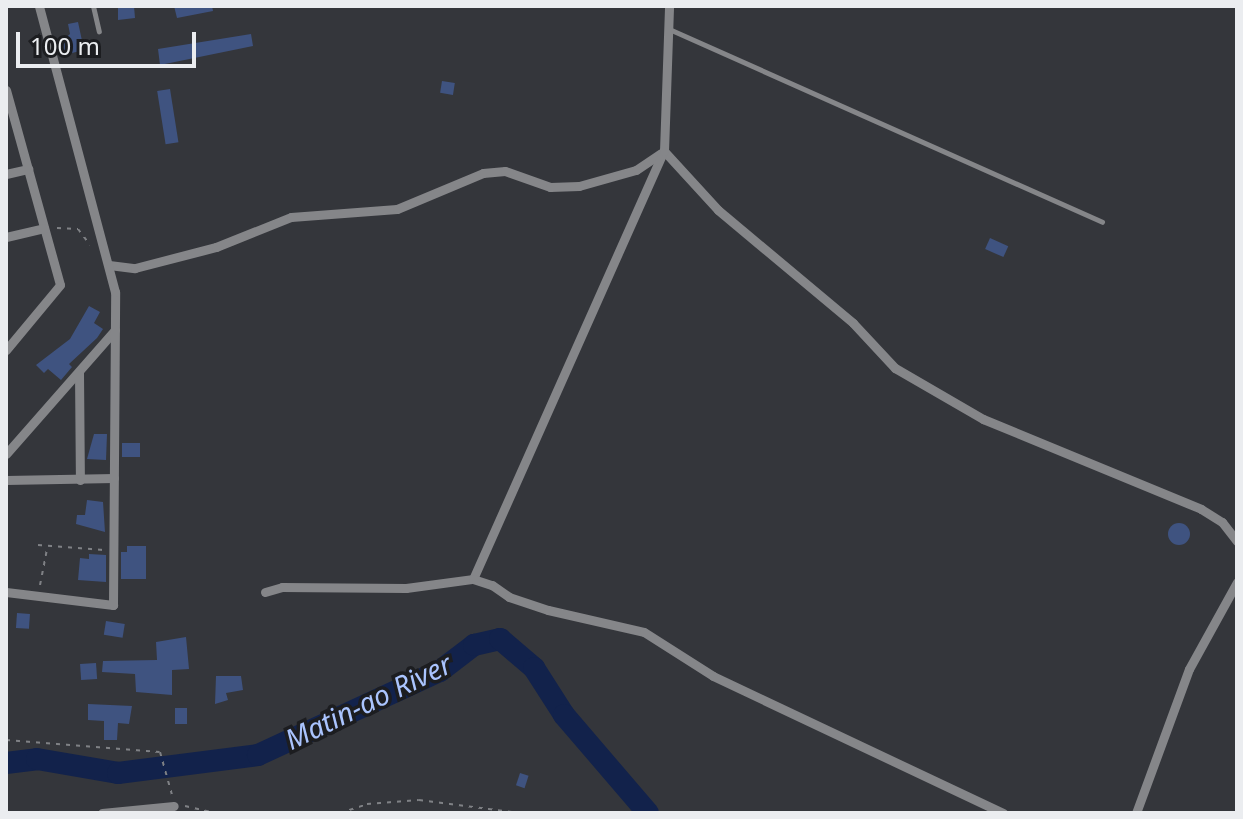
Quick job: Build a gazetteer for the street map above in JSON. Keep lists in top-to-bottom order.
{
  "water": ["Matin-ao River"],
  "scale_bar": "100 m"
}
